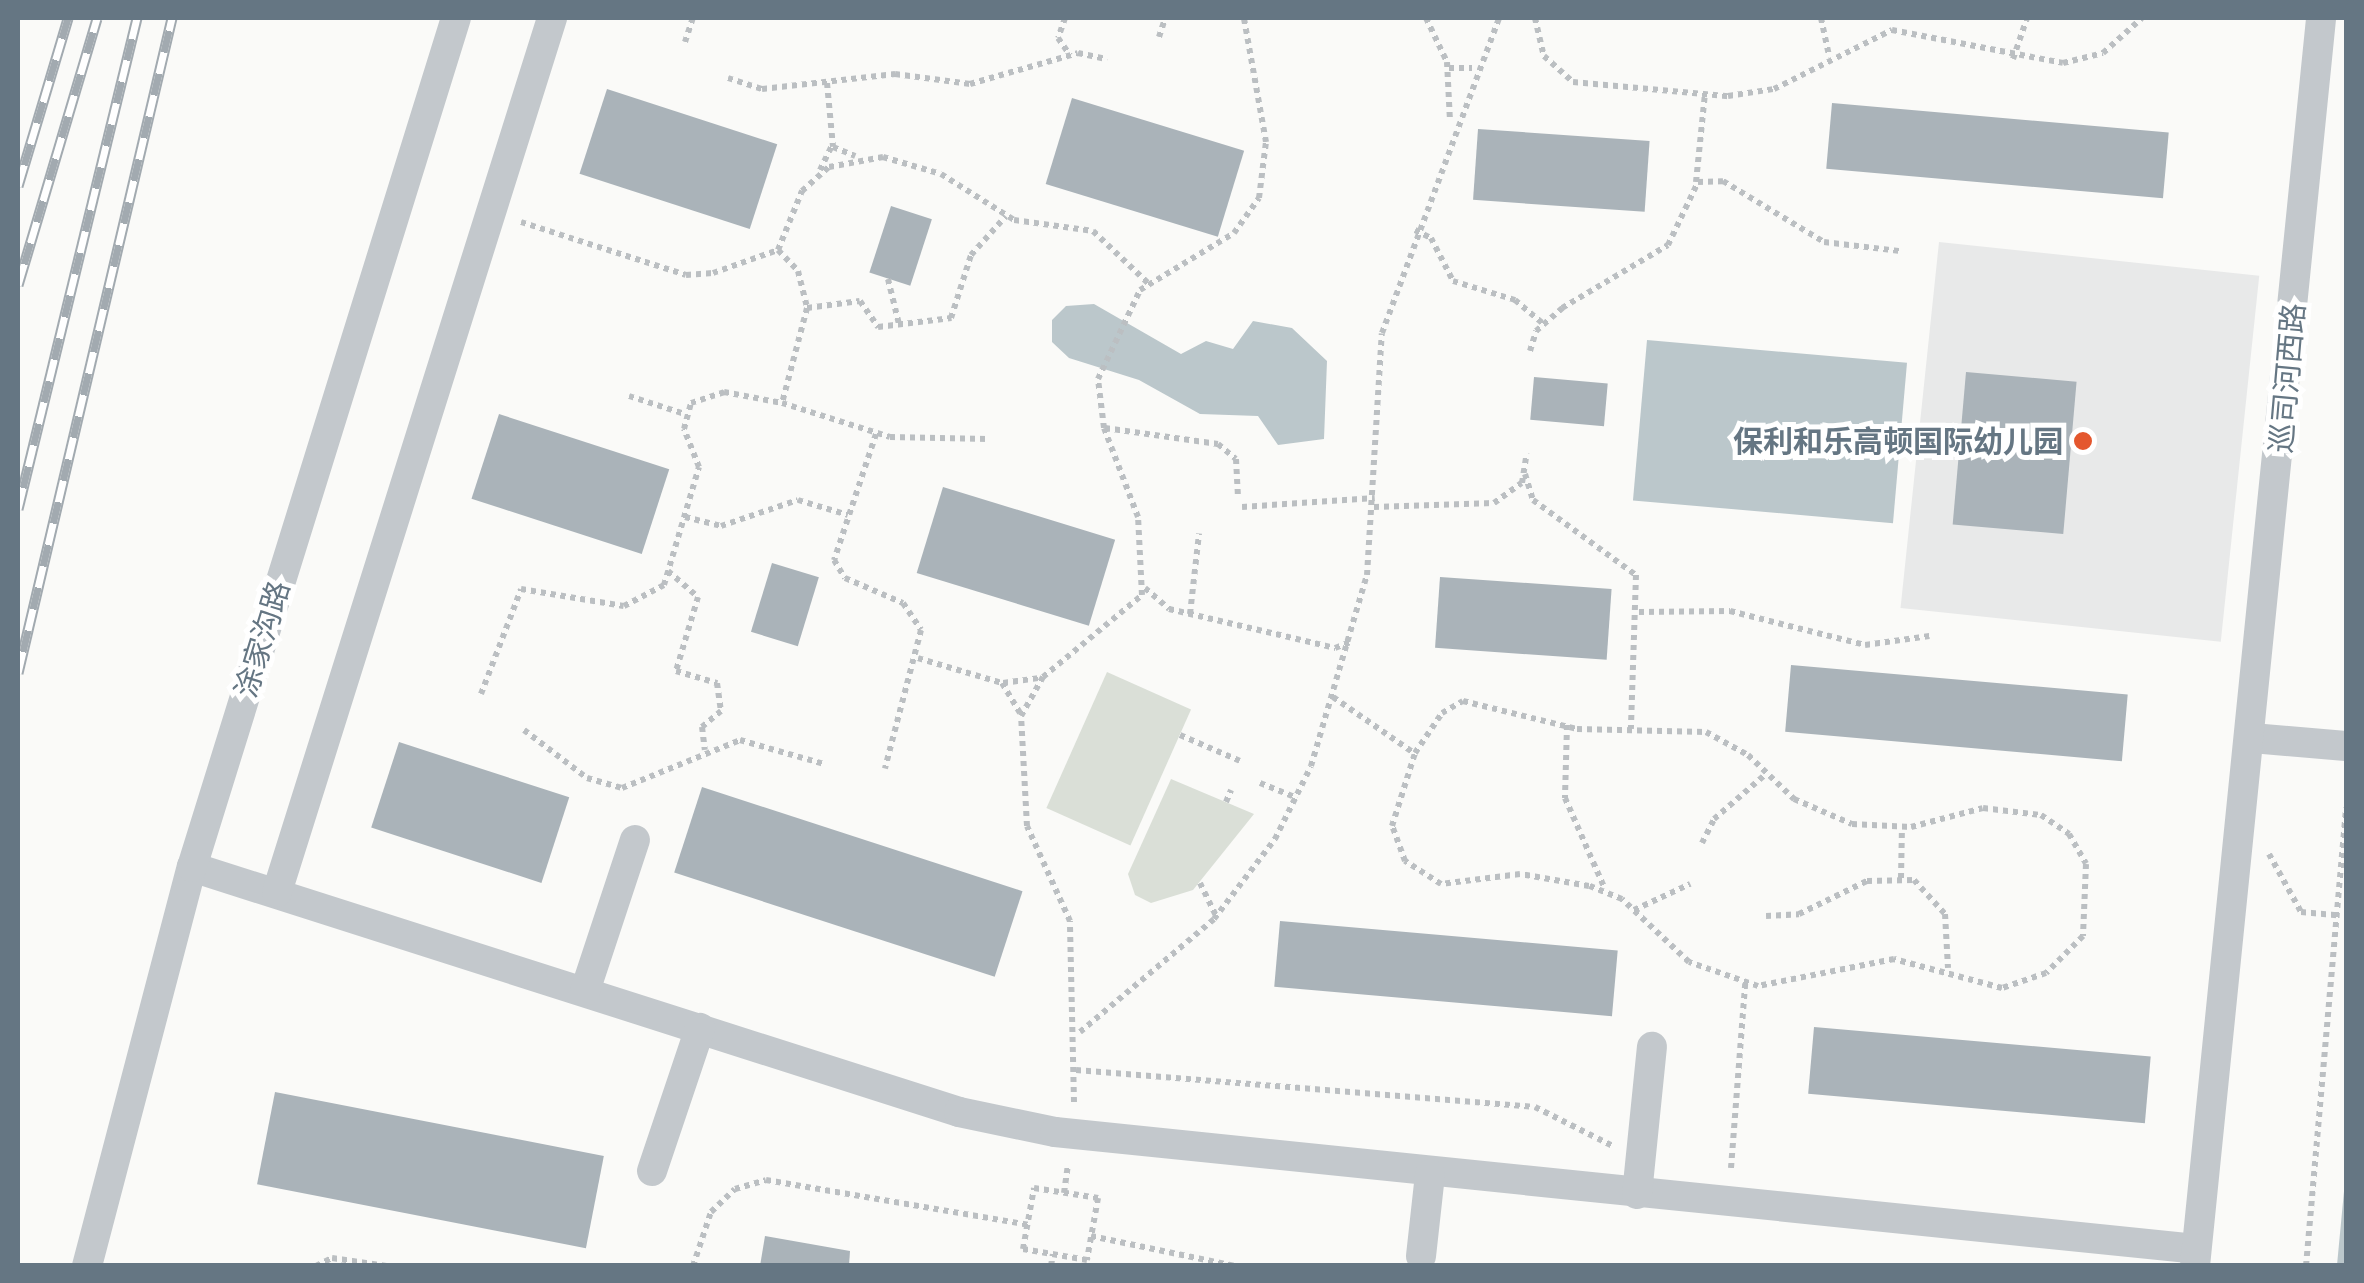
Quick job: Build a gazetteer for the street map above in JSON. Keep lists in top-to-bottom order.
{
  "streets": {
    "street": ["巡司河西路", "涂家沟路"]
  },
  "places": ["保利和乐高顿国际幼儿园"]
}
